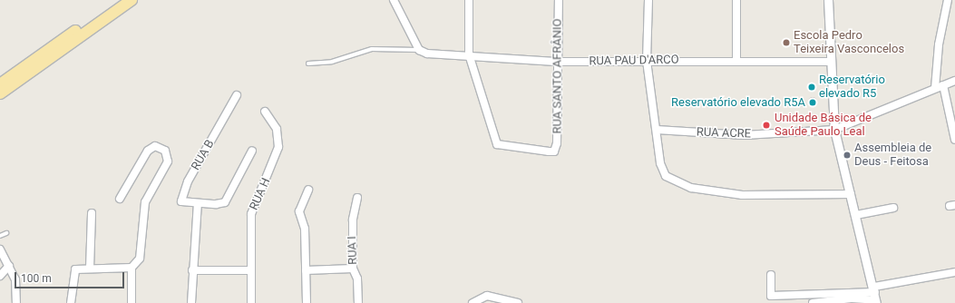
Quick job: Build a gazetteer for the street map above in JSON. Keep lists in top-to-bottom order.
{
  "streets": {
    "street": [
      "RUA PAU D'ARCO",
      "RUA SANTO AFRÂNIO",
      "RUA ACRE",
      "RUA B",
      "RUA H",
      "RUA I"
    ]
  },
  "crossings": [
    ["RUA PAU D'ARCO", "RUA SANTO AFRÂNIO"]
  ],
  "places": [
    "Escola Pedro Teixeira Vasconcelos",
    "Reservatório elevado R5",
    "Reservatório elevado R5A",
    "Unidade Básica de Saúde Paulo Leal",
    "Assembleia de Deus - Feitosa"
  ],
  "scale_bar": "100 m"
}
